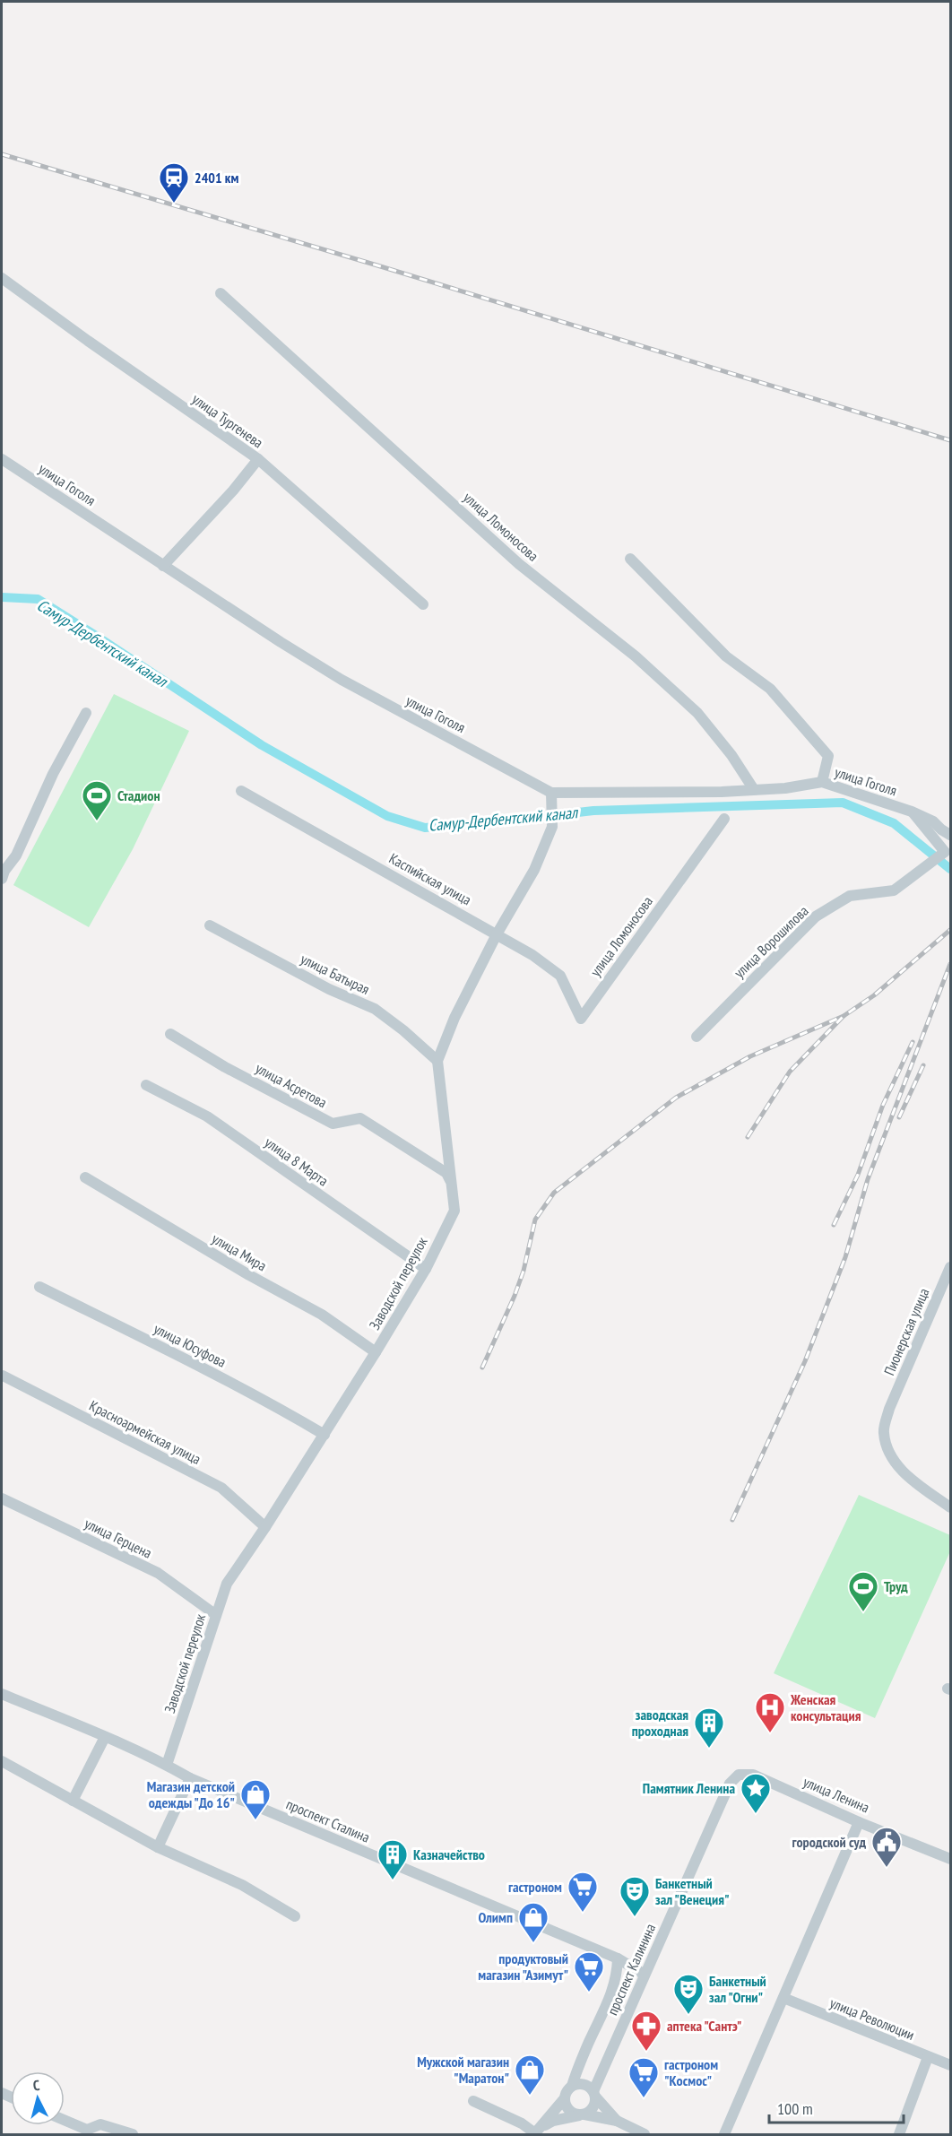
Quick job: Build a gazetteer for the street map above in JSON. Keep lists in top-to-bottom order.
{
  "streets": {
    "street": [
      "улица Тургенева",
      "улица Гоголя",
      "улица Ломоносова",
      "Каспийская улица",
      "улица Ворошилова",
      "улица Батырая",
      "улица Асретова",
      "улица 8 Марта",
      "улица Мира",
      "Заводской переулок",
      "Пионерская улица",
      "улица Юсуфова",
      "Красноармейская улица",
      "улица Герцена",
      "улица Ленина",
      "проспект Сталина",
      "проспект Калинина",
      "улица Революции"
    ]
  },
  "crossings": [
    ["улица Гоголя", "улица Ломоносова"],
    ["улица Гоголя", "улица Ворошилова"],
    ["улица Гоголя", "Заводской переулок"],
    ["улица Ломоносова", "Каспийская улица"],
    ["Каспийская улица", "Заводской переулок"],
    ["улица Батырая", "Заводской переулок"],
    ["улица Асретова", "Заводской переулок"],
    ["улица 8 Марта", "Заводской переулок"],
    ["улица Мира", "Заводской переулок"],
    ["Заводской переулок", "улица Юсуфова"],
    ["Заводской переулок", "Красноармейская улица"],
    ["Заводской переулок", "улица Герцена"],
    ["Заводской переулок", "проспект Сталина"],
    ["улица Ленина", "проспект Калинина"],
    ["проспект Сталина", "проспект Калинина"]
  ],
  "water": ["Самур-Дербентский канал"],
  "places": {
    "station": ["2401 км"],
    "sports": ["Стадион", "Труд"],
    "hospital": ["Женская консультация"],
    "building": ["заводская проходная", "Казначейство"],
    "place": ["Памятник Ленина"],
    "shop": ["Магазин детской одежды \"До 16\"", "Олимп", "Мужской магазин \"Маратон\""],
    "public building": ["городской суд"],
    "supermarket": ["гастроном", "продуктовый магазин \"Азимут\"", "гастроном \"Космос\""],
    "theatre": ["Банкетный зал \"Венеция\"", "Банкетный зал \"Огни\""],
    "pharmacy": ["аптека \"Сантэ\""]
  },
  "scale_bar": "100 m",
  "north": "top"
}
